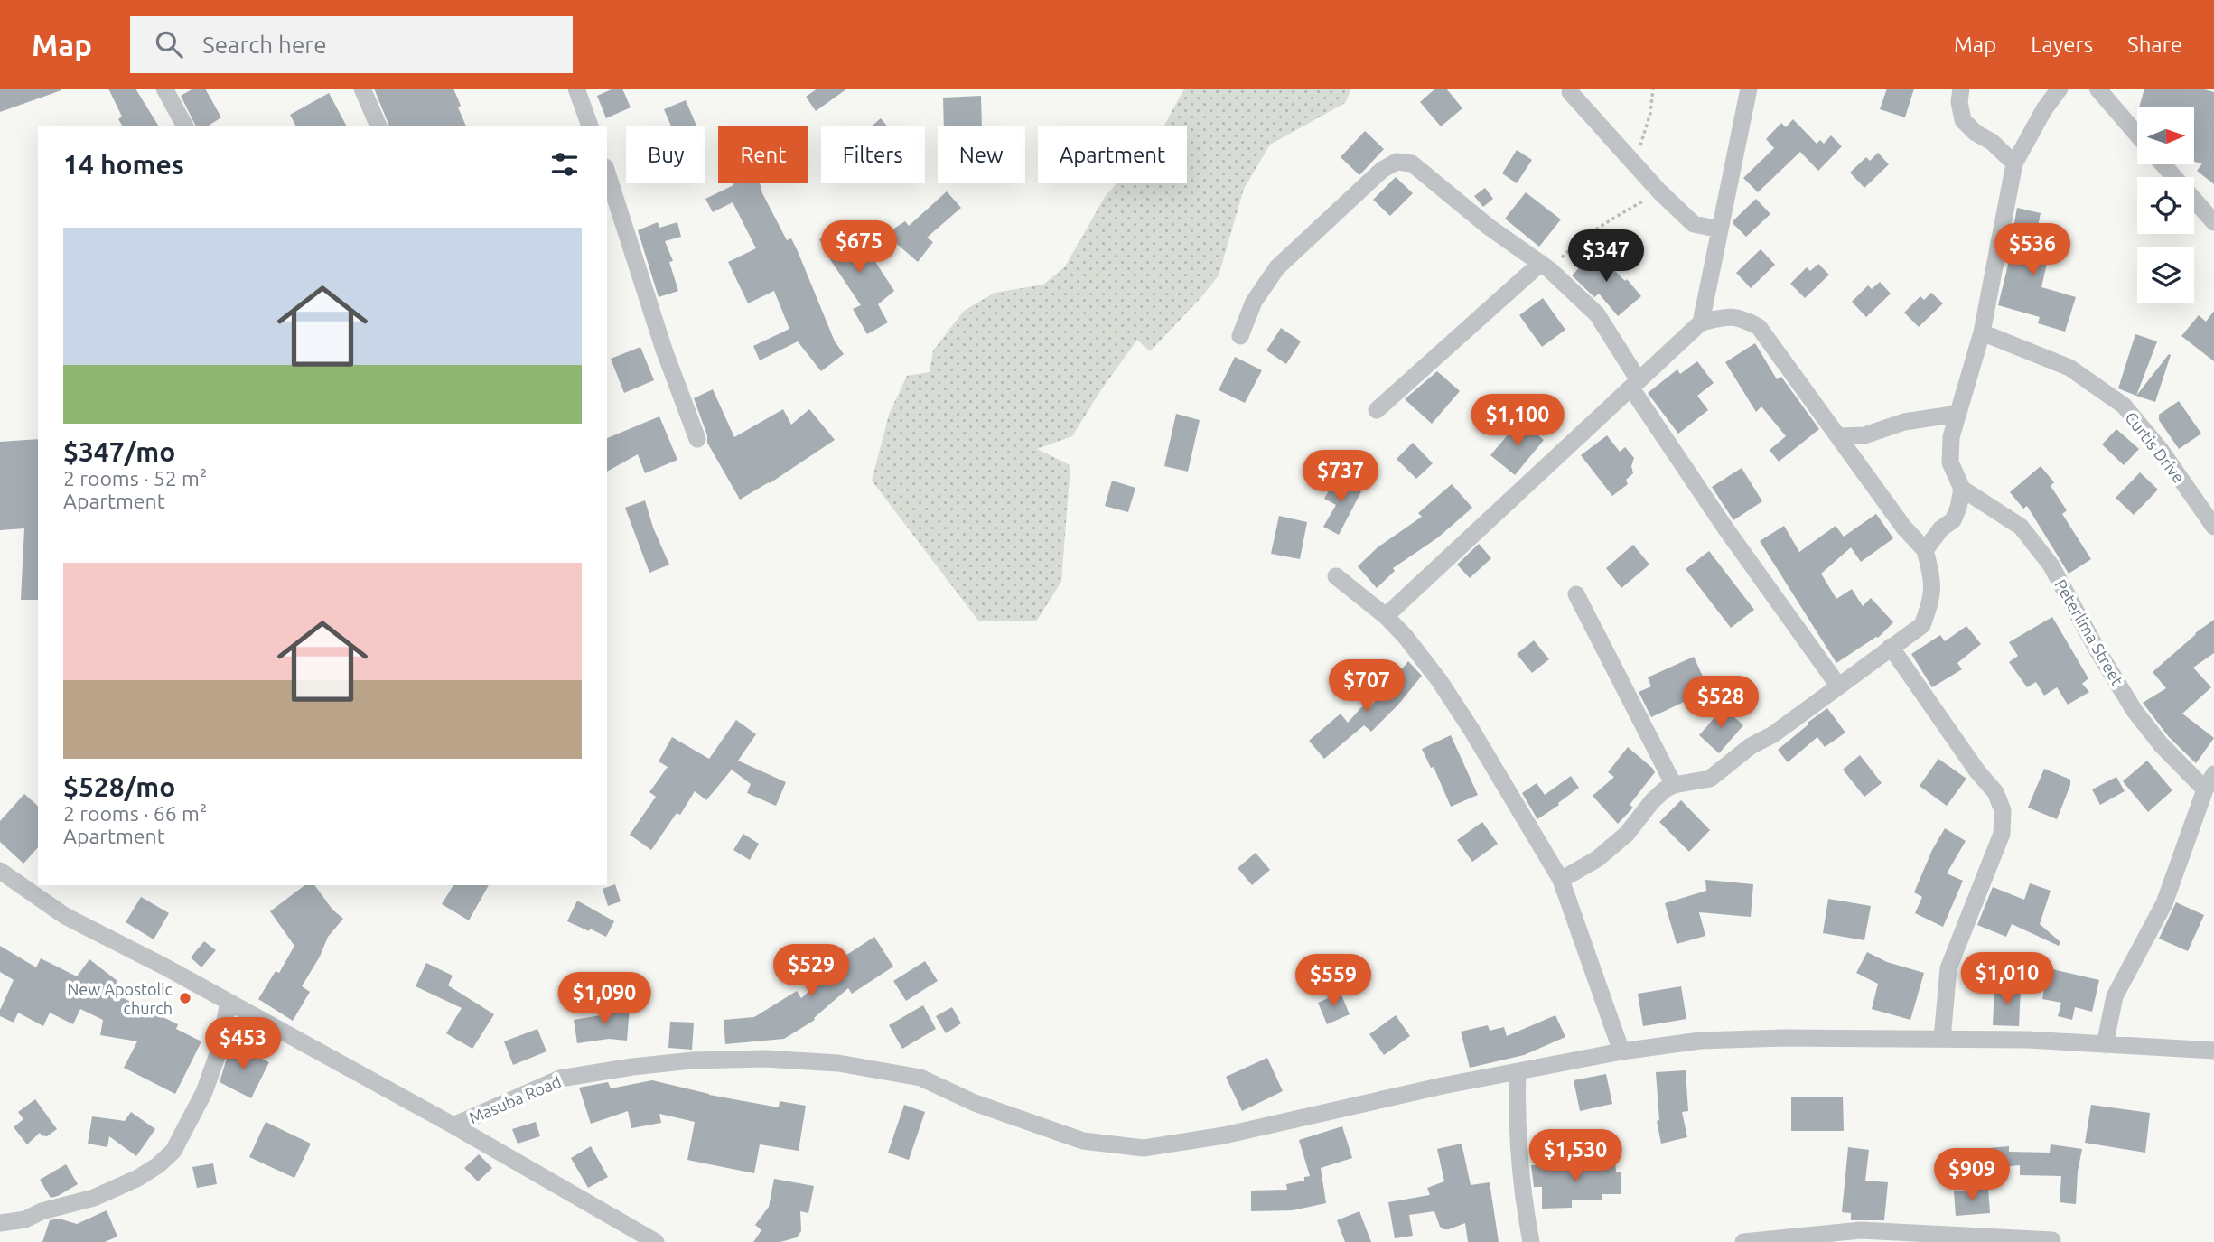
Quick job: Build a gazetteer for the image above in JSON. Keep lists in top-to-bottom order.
{
  "streets": {
    "street": ["Curtis Drive", "Peterlima Street", "Masuba Road"]
  },
  "crossings": [
    ["Peterlima Street", "Masuba Road"]
  ],
  "places": ["New Apostolic church"],
  "north": "right",
  "page": {
    "header": "Map",
    "search": "Search here",
    "nav": ["Map", "Layers", "Share"],
    "chip": [
      "Buy",
      "Rent",
      "Filters",
      "New",
      "Apartment"
    ],
    "heading": "14 homes",
    "list": [
      {
        "name": "$347/mo",
        "note": "2 rooms · 52 m² · Apartment"
      },
      {
        "name": "$528/mo",
        "note": "2 rooms · 66 m² · Apartment"
      }
    ],
    "price": [
      "$675",
      "$536",
      "$347",
      "$1,100",
      "$737",
      "$707",
      "$528",
      "$529",
      "$1,010",
      "$559",
      "$1,090",
      "$453",
      "$1,530",
      "$909"
    ]
  }
}
